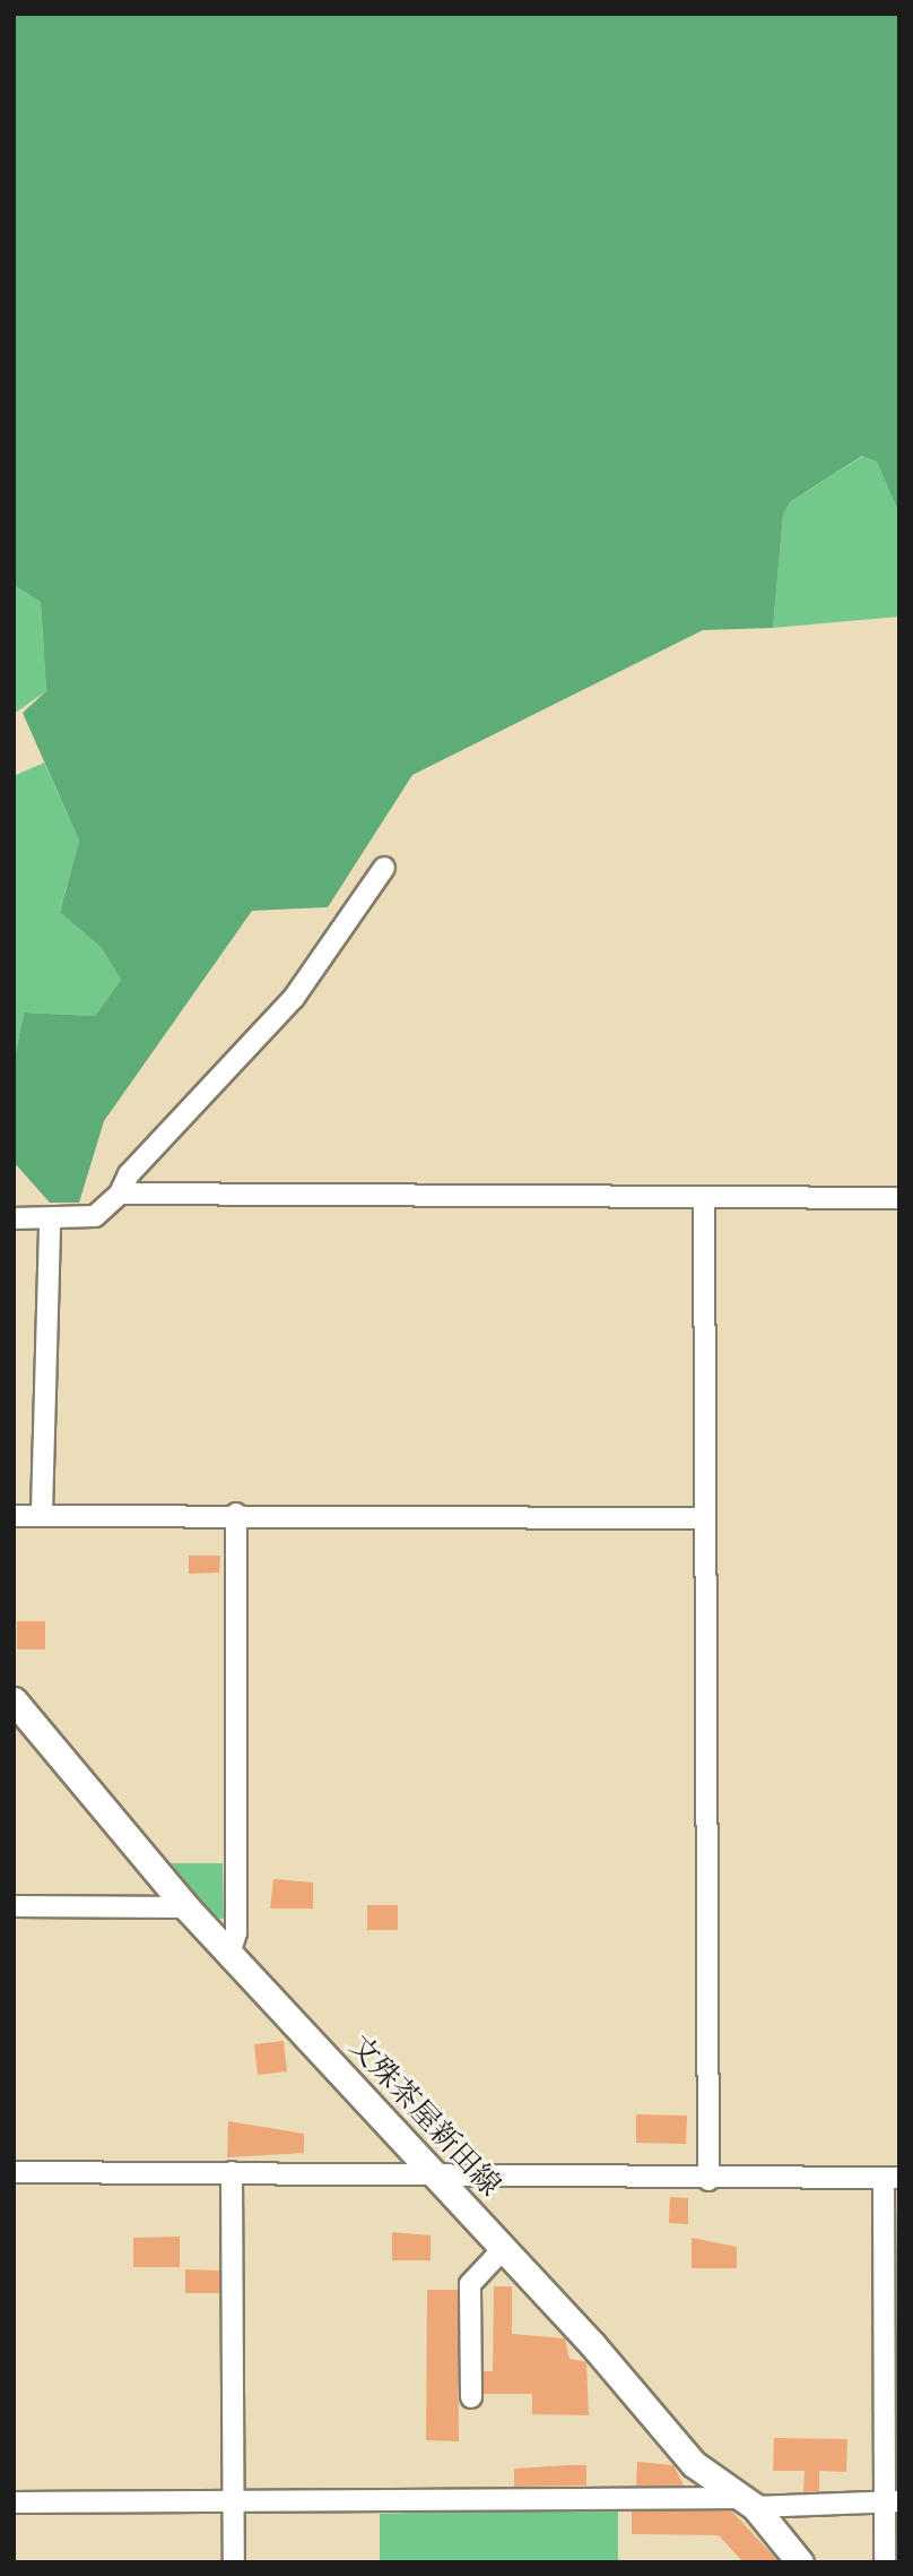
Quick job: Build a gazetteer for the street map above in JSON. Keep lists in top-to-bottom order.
{
  "streets": {
    "main road": ["文殊茶屋新田線"]
  }
}
